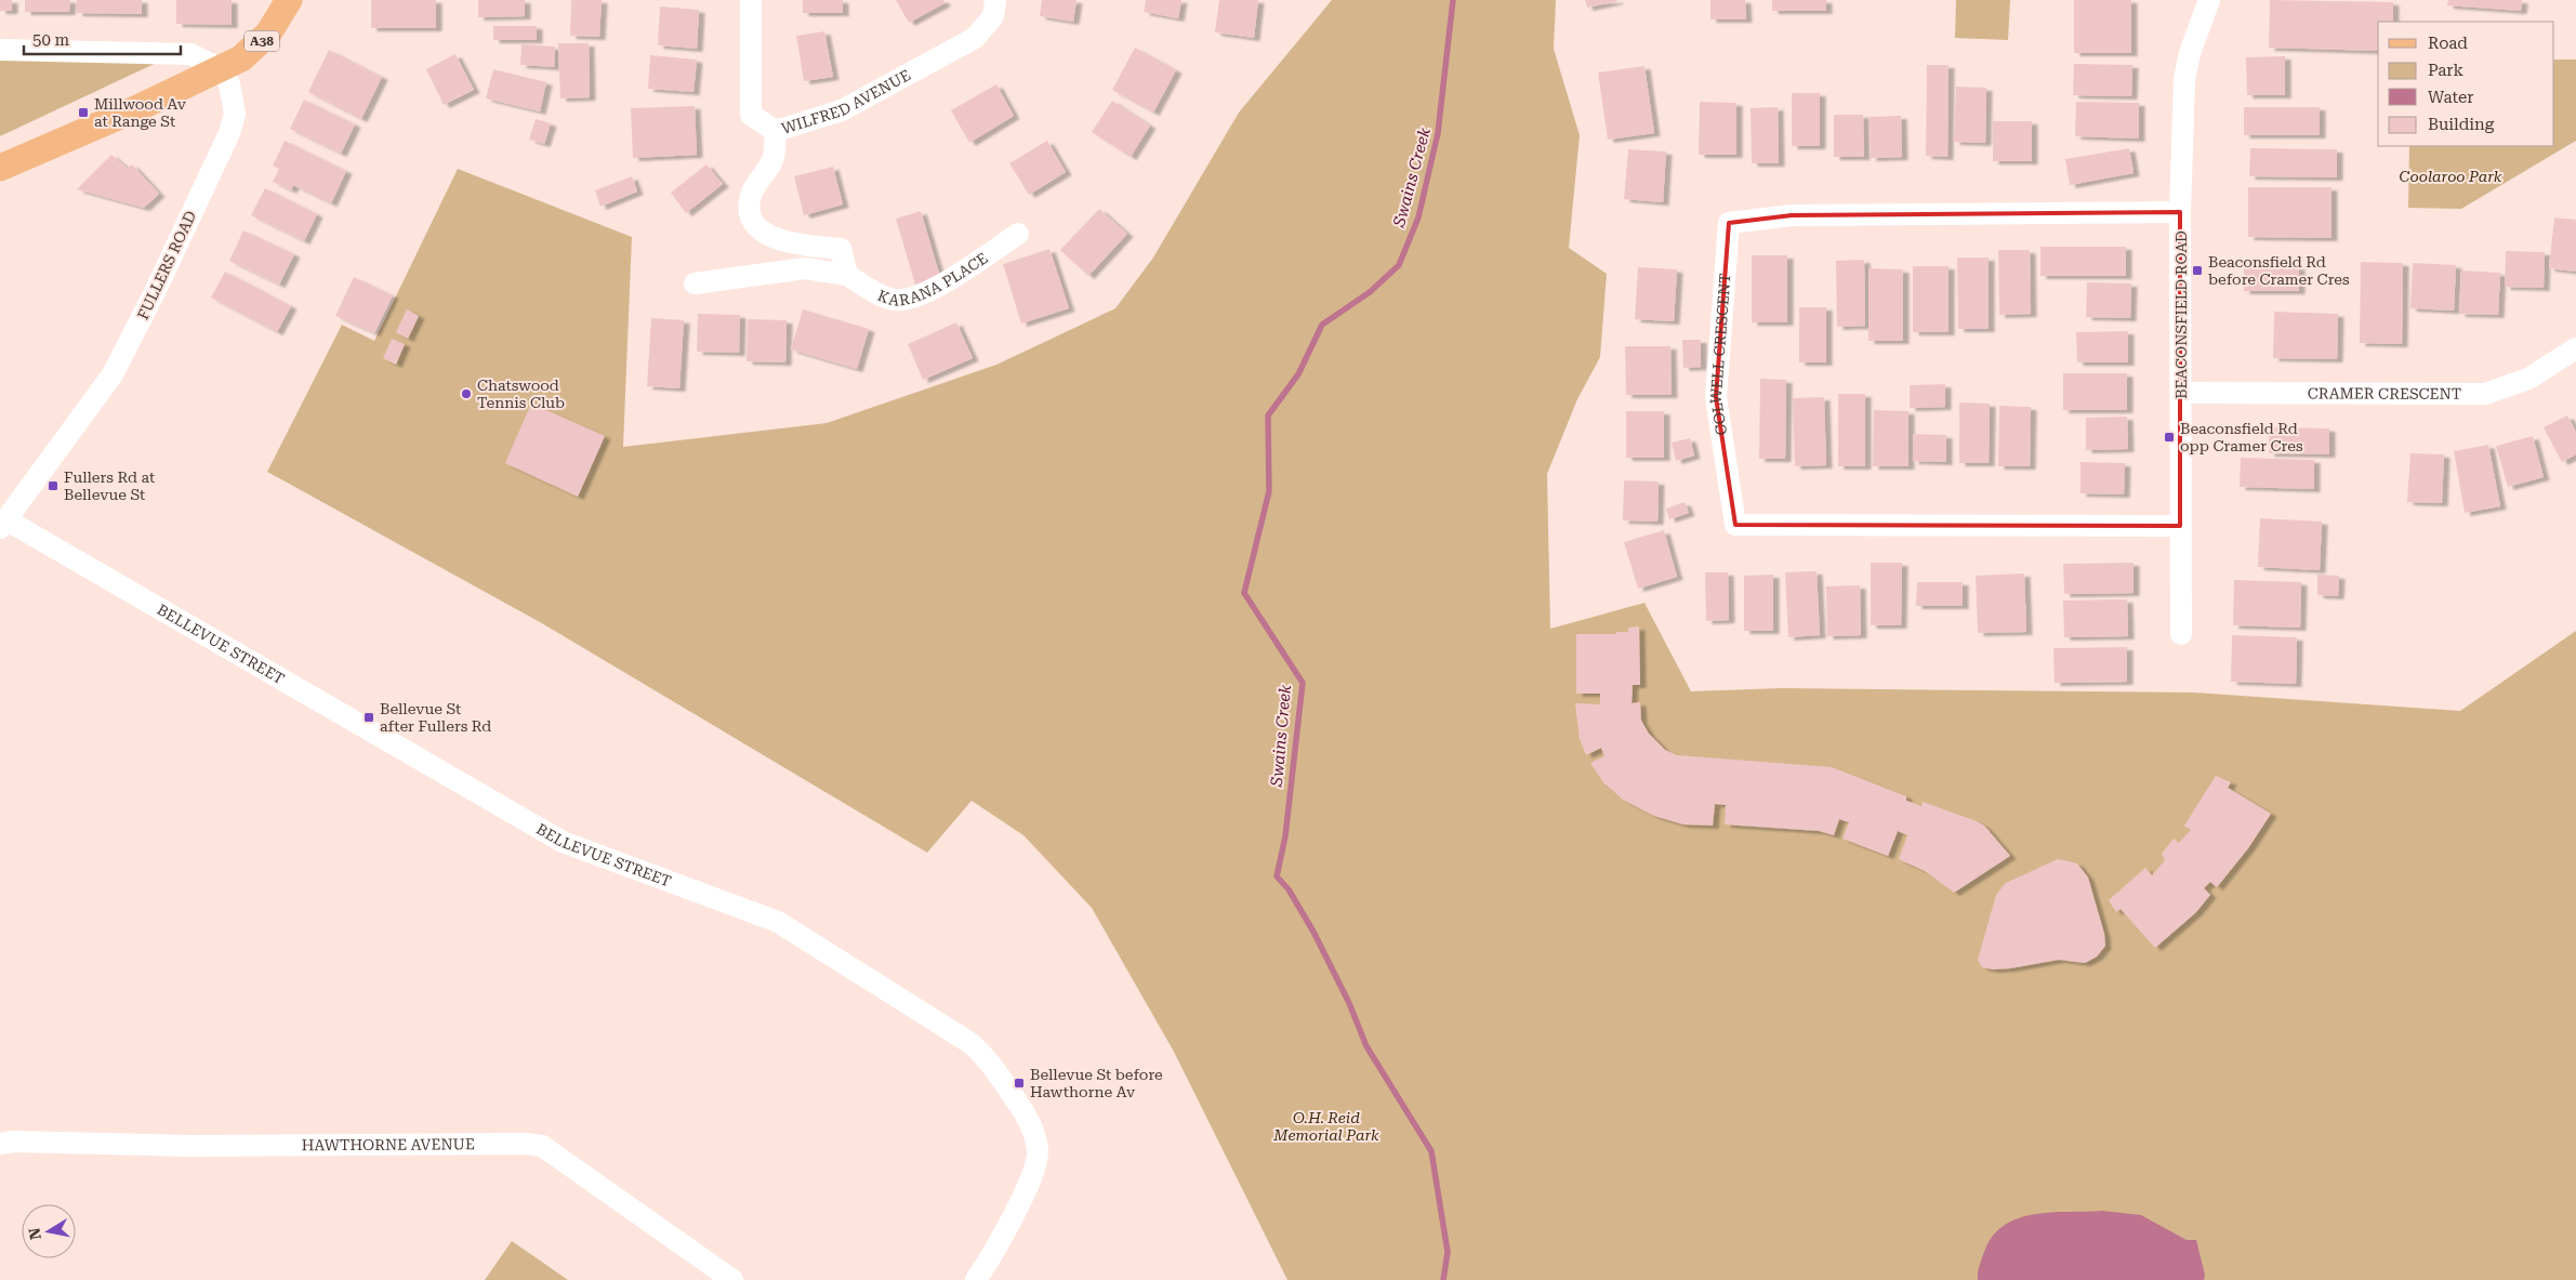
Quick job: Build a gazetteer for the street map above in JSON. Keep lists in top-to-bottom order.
{
  "streets": {
    "main road": ["A38"],
    "street": [
      "WILFRED AVENUE",
      "FULLERS ROAD",
      "KARANA PLACE",
      "BEACONSFIELD ROAD",
      "COLWELL CRESCENT",
      "CRAMER CRESCENT",
      "BELLEVUE STREET",
      "HAWTHORNE AVENUE"
    ]
  },
  "crossings": [
    ["A38", "FULLERS ROAD"],
    ["FULLERS ROAD", "BELLEVUE STREET"],
    ["BEACONSFIELD ROAD", "COLWELL CRESCENT"],
    ["BEACONSFIELD ROAD", "CRAMER CRESCENT"]
  ],
  "water": ["Swains Creek"],
  "parks": ["Coolaroo Park", "O.H. Reid Memorial Park"],
  "places": {
    "transit": [
      "Millwood Av at Range St",
      "Beaconsfield Rd before Cramer Cres",
      "Beaconsfield Rd opp Cramer Cres",
      "Fullers Rd at Bellevue St",
      "Bellevue St after Fullers Rd",
      "Bellevue St before Hawthorne Av"
    ],
    "other": ["Chatswood Tennis Club"]
  },
  "legend": [
    "Road",
    "Park",
    "Water",
    "Building"
  ],
  "scale_bar": "50 m",
  "north": "left"
}
